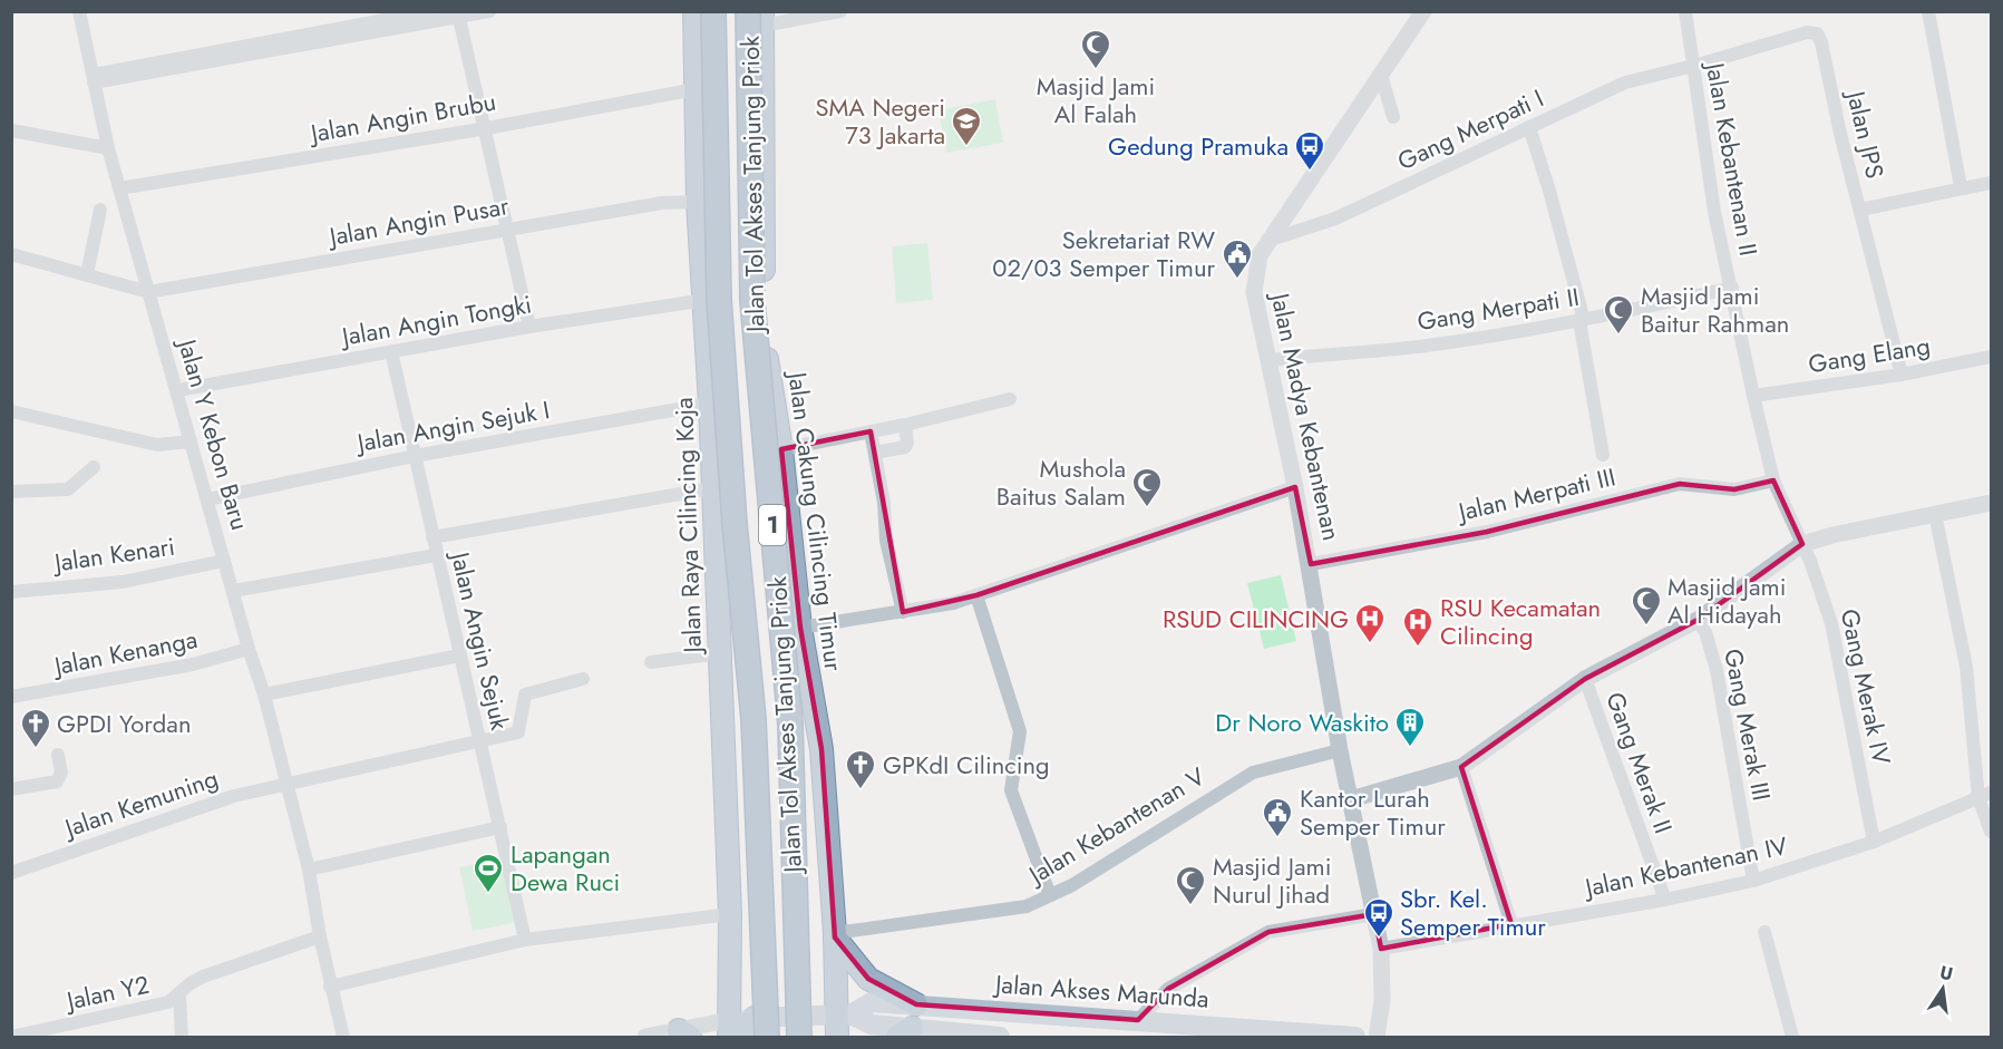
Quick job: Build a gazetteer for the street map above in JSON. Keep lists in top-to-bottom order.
{
  "streets": {
    "highway": [
      "Jalan Tol Akses Tanjung Priok",
      "Jalan Cakung Cilincing Timur",
      "Jalan Raya Cilincing Koja",
      "1"
    ],
    "main road": ["Jalan Akses Marunda"],
    "street": [
      "Jalan Angin Brubu",
      "Gang Merpati I",
      "Jalan JPS",
      "Jalan Kebantenan II",
      "Jalan Angin Pusar",
      "Gang Merpati II",
      "Jalan Angin Tongki",
      "Gang Elang",
      "Jalan Madya Kebantenan",
      "Jalan Angin Sejuk I",
      "Jalan Y Kebon Baru",
      "Jalan Merpati III",
      "Jalan Kenari",
      "Jalan Angin Sejuk",
      "Jalan Kenanga",
      "Gang Merak IV",
      "Gang Merak III",
      "Gang Merak II",
      "Jalan Kemuning",
      "Jalan Kebantenan V",
      "Jalan Kebantenan IV",
      "Jalan Y2"
    ]
  },
  "crossings": [
    ["Jalan Angin Brubu", "Jalan Y Kebon Baru"],
    ["Jalan Angin Brubu", "Jalan Raya Cilincing Koja"],
    ["Gang Merpati I", "Jalan JPS"],
    ["Gang Merpati I", "Jalan Kebantenan II"],
    ["Gang Merpati I", "Jalan Madya Kebantenan"],
    ["Jalan JPS", "Jalan Kebantenan II"],
    ["Jalan JPS", "Gang Elang"],
    ["Jalan Kebantenan II", "Gang Merpati II"],
    ["Jalan Kebantenan II", "Gang Elang"],
    ["Jalan Kebantenan II", "Jalan Merpati III"],
    ["Jalan Kebantenan II", "Gang Merak IV"],
    ["Jalan Tol Akses Tanjung Priok", "Jalan Cakung Cilincing Timur"],
    ["Jalan Tol Akses Tanjung Priok", "Jalan Akses Marunda"],
    ["Jalan Angin Pusar", "Jalan Y Kebon Baru"],
    ["Jalan Angin Pusar", "Jalan Raya Cilincing Koja"],
    ["Gang Merpati II", "Jalan Madya Kebantenan"],
    ["Jalan Angin Tongki", "Jalan Y Kebon Baru"],
    ["Jalan Angin Tongki", "Jalan Raya Cilincing Koja"],
    ["Jalan Angin Tongki", "Jalan Angin Sejuk"],
    ["Jalan Madya Kebantenan", "Jalan Merpati III"],
    ["Jalan Madya Kebantenan", "Jalan Kebantenan V"],
    ["Jalan Madya Kebantenan", "Jalan Kebantenan IV"],
    ["Jalan Angin Sejuk I", "Jalan Y Kebon Baru"],
    ["Jalan Angin Sejuk I", "Jalan Raya Cilincing Koja"],
    ["Jalan Angin Sejuk I", "Jalan Angin Sejuk"],
    ["Jalan Y Kebon Baru", "Jalan Kenari"],
    ["Jalan Y Kebon Baru", "Jalan Kenanga"],
    ["Jalan Y Kebon Baru", "Jalan Kemuning"],
    ["Jalan Y Kebon Baru", "Jalan Y2"],
    ["Jalan Cakung Cilincing Timur", "Jalan Kebantenan V"],
    ["Jalan Cakung Cilincing Timur", "Jalan Akses Marunda"],
    ["Jalan Angin Sejuk", "Jalan Kemuning"],
    ["Gang Merak IV", "Jalan Kebantenan IV"],
    ["Gang Merak III", "Jalan Kebantenan IV"],
    ["Gang Merak II", "Jalan Kebantenan IV"]
  ],
  "places": {
    "mosque": [
      "Masjid Jami Al Falah",
      "Masjid Jami Baitur Rahman",
      "Mushola Baitus Salam",
      "Masjid Jami Al Hidayah",
      "Masjid Jami Nurul Jihad"
    ],
    "school or university": ["SMA Negeri 73 Jakarta"],
    "bus stop": ["Gedung Pramuka", "Sbr. Kel. Semper Timur"],
    "public building": ["Sekretariat RW 02/03 Semper Timur", "Kantor Lurah Semper Timur"],
    "hospital": ["RSUD CILINCING", "RSU Kecamatan Cilincing"],
    "building": ["Dr Noro Waskito"],
    "church": ["GPDI Yordan", "GPKdI Cilincing"],
    "sports": ["Lapangan Dewa Ruci"]
  },
  "north": "top"
}
